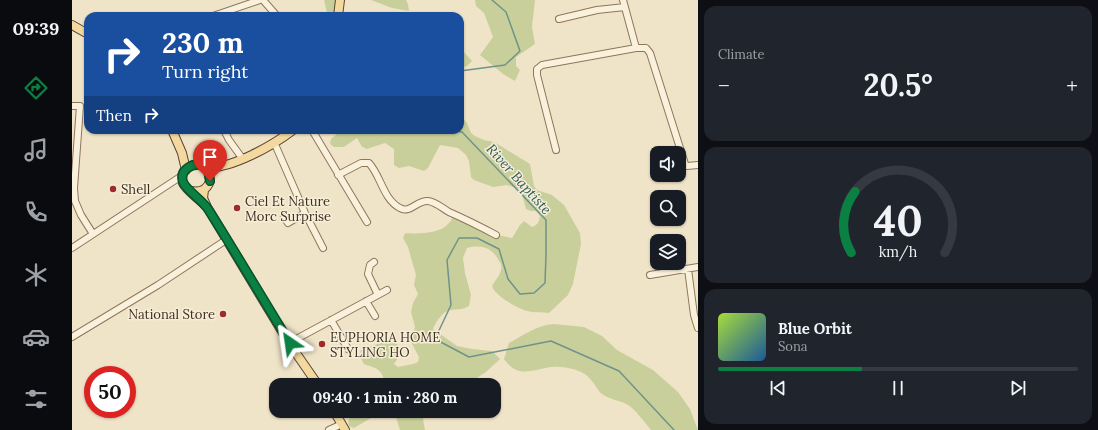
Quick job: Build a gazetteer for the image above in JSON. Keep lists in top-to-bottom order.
{
  "water": ["River Baptiste"],
  "places": [
    "Shell",
    "Ciel Et Nature Morc Surprise",
    "National Store",
    "EUPHORIA HOME STYLING HO"
  ],
  "page": {
    "tabs": "09:39",
    "tile": "Climate",
    "turn": ["230 m", "Turn right"],
    "heat": ["−", "20.5°", "+"],
    "then": "Then",
    "song": ["Blue Orbit", "Sona"],
    "limit": "50",
    "trip": "09:40 · 1 min · 280 m",
    "gauge": ["40", "km/h"]
  }
}
